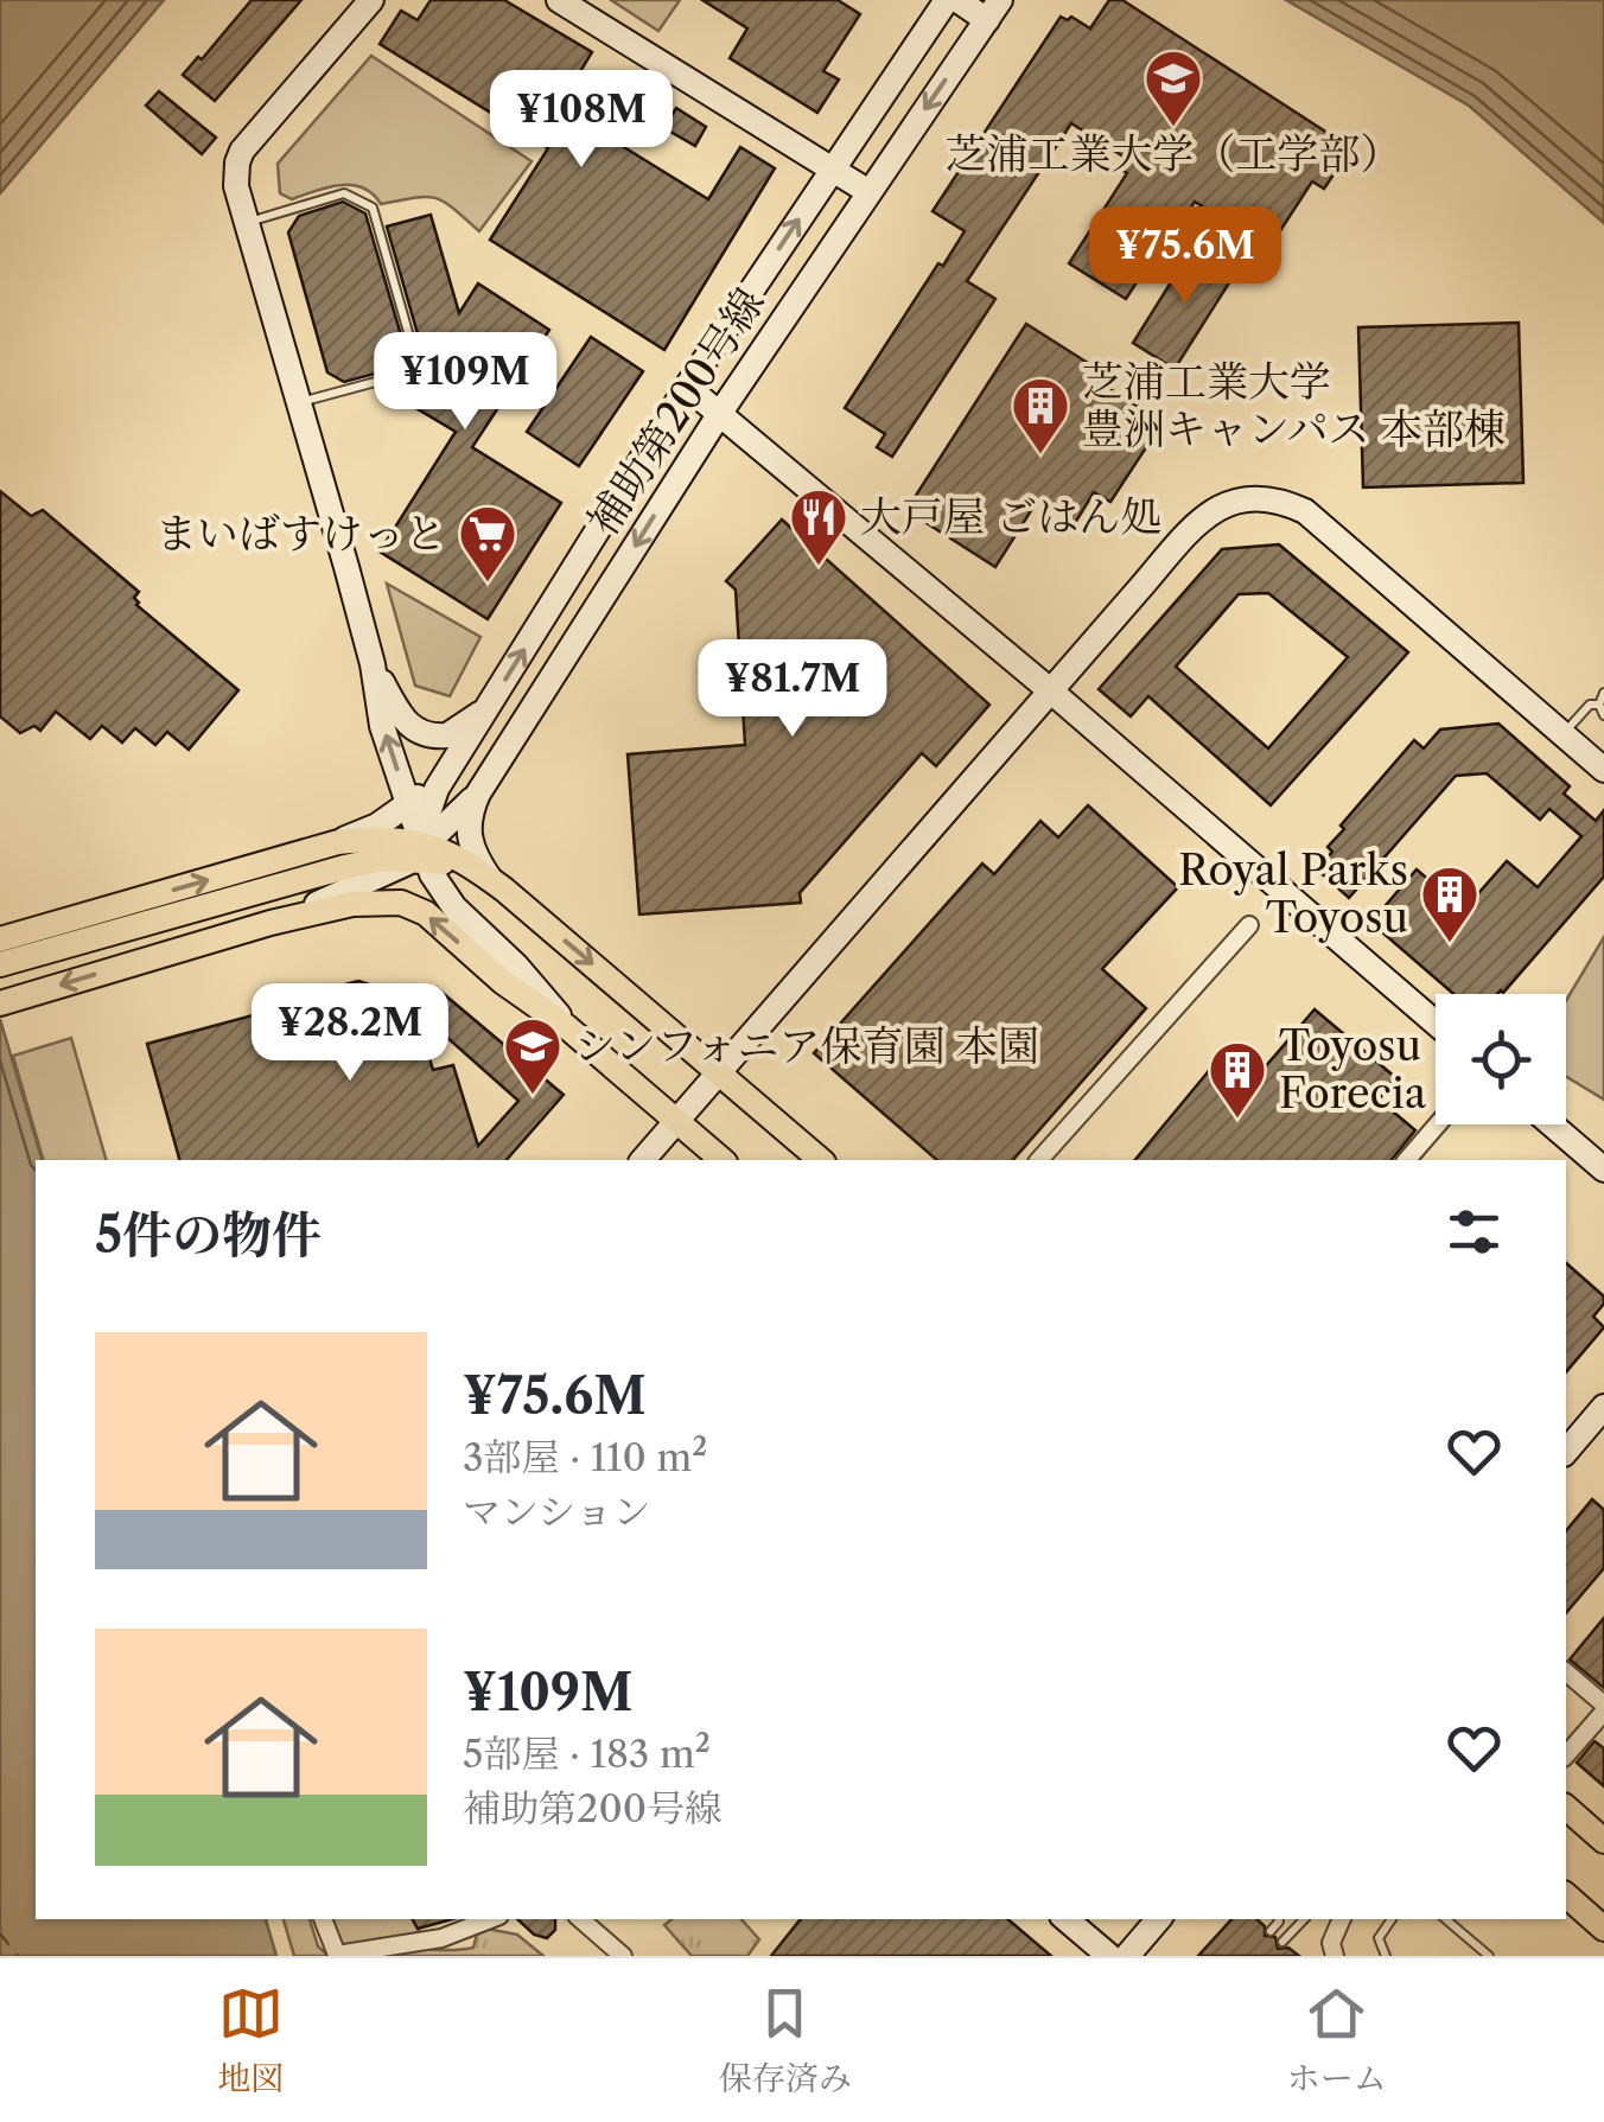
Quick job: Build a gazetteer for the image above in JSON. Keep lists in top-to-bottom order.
{
  "streets": {
    "street": ["補助第200号線"]
  },
  "places": {
    "school or university": ["芝浦工業大学（工学部）", "シンフォニア保育園 本園"],
    "building": ["芝浦工業大学 豊洲キャンパス 本部棟", "Royal Parks Toyosu", "Toyosu Forecia"],
    "restaurant": ["大戸屋 ごはん処"],
    "supermarket": ["まいばすけっと"]
  },
  "page": {
    "price": [
      "¥108M",
      "¥75.6M",
      "¥109M",
      "¥81.7M",
      "¥28.2M"
    ],
    "heading": "5件の物件",
    "list": [
      {
        "name": "¥75.6M",
        "note": "3部屋 · 110 m² · マンション"
      },
      {
        "name": "¥109M",
        "note": "5部屋 · 183 m² · 補助第200号線"
      }
    ],
    "tabs": ["地図", "保存済み", "ホーム"]
  }
}
